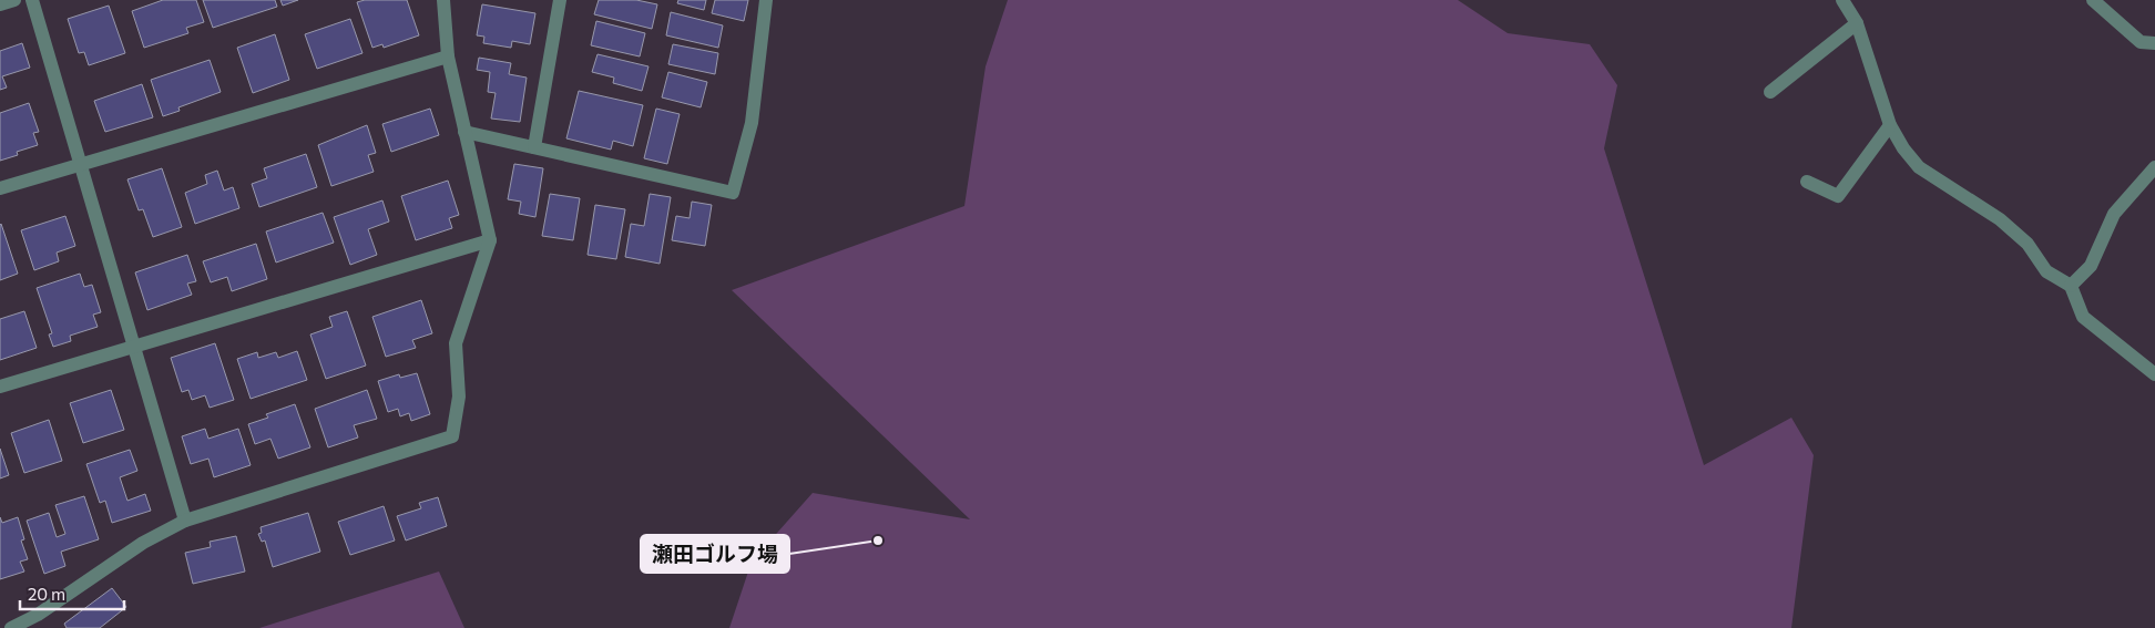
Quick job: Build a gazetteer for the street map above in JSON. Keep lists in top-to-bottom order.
{
  "places": ["瀬田ゴルフ場"],
  "scale_bar": "20 m"
}
